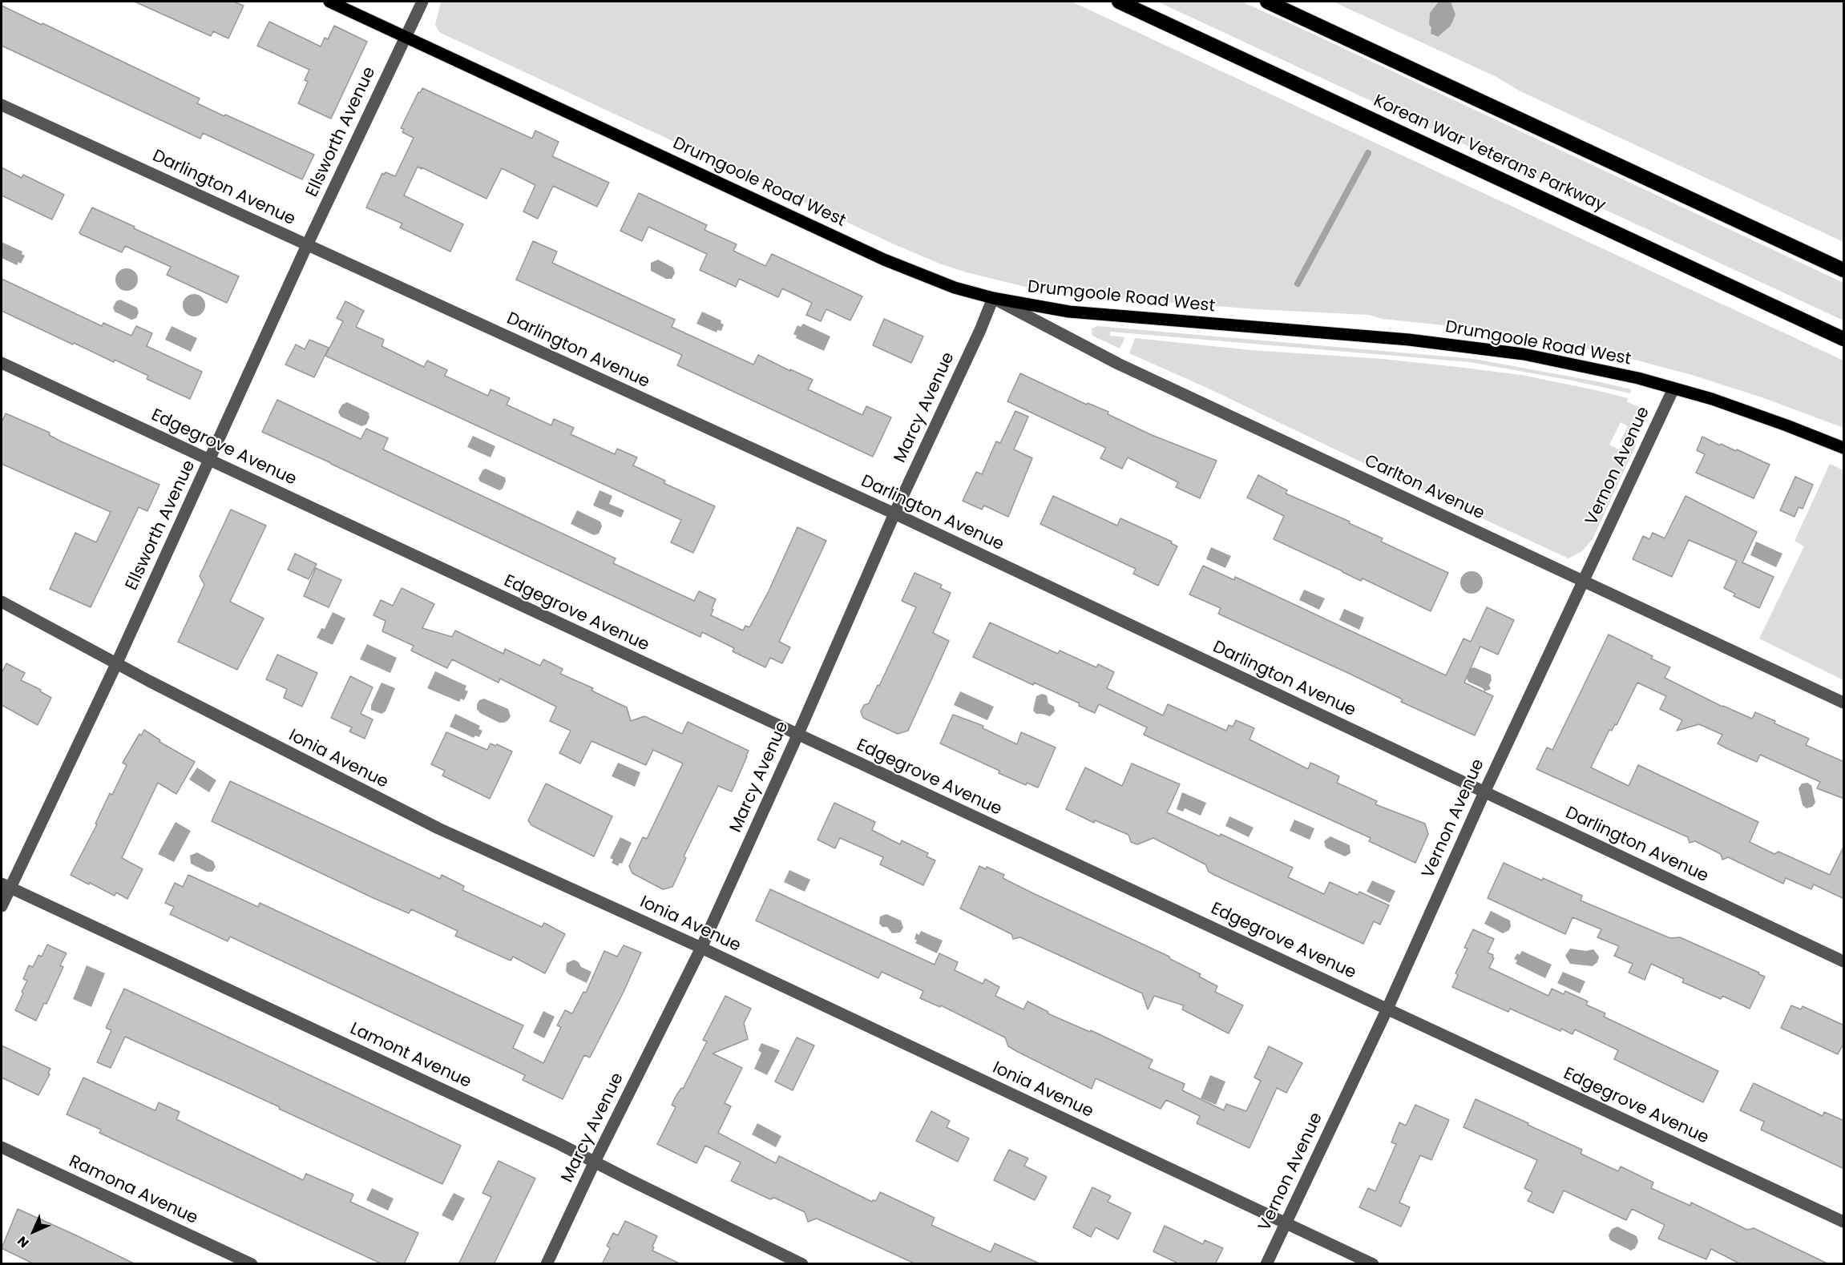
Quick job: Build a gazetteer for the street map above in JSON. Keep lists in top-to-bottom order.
{
  "streets": {
    "highway": ["Korean War Veterans Parkway"],
    "main road": ["Drumgoole Road West"],
    "street": [
      "Ellsworth Avenue",
      "Darlington Avenue",
      "Marcy Avenue",
      "Edgegrove Avenue",
      "Vernon Avenue",
      "Carlton Avenue",
      "Ionia Avenue",
      "Lamont Avenue",
      "Ramona Avenue"
    ]
  },
  "crossings": [
    ["Ellsworth Avenue", "Drumgoole Road West"],
    ["Ellsworth Avenue", "Darlington Avenue"],
    ["Ellsworth Avenue", "Edgegrove Avenue"],
    ["Ellsworth Avenue", "Ionia Avenue"],
    ["Ellsworth Avenue", "Lamont Avenue"],
    ["Drumgoole Road West", "Marcy Avenue"],
    ["Drumgoole Road West", "Vernon Avenue"],
    ["Drumgoole Road West", "Carlton Avenue"],
    ["Darlington Avenue", "Marcy Avenue"],
    ["Darlington Avenue", "Vernon Avenue"],
    ["Marcy Avenue", "Edgegrove Avenue"],
    ["Marcy Avenue", "Carlton Avenue"],
    ["Marcy Avenue", "Ionia Avenue"],
    ["Marcy Avenue", "Lamont Avenue"],
    ["Edgegrove Avenue", "Vernon Avenue"],
    ["Vernon Avenue", "Carlton Avenue"],
    ["Vernon Avenue", "Ionia Avenue"]
  ],
  "north": "bottom left"
}
